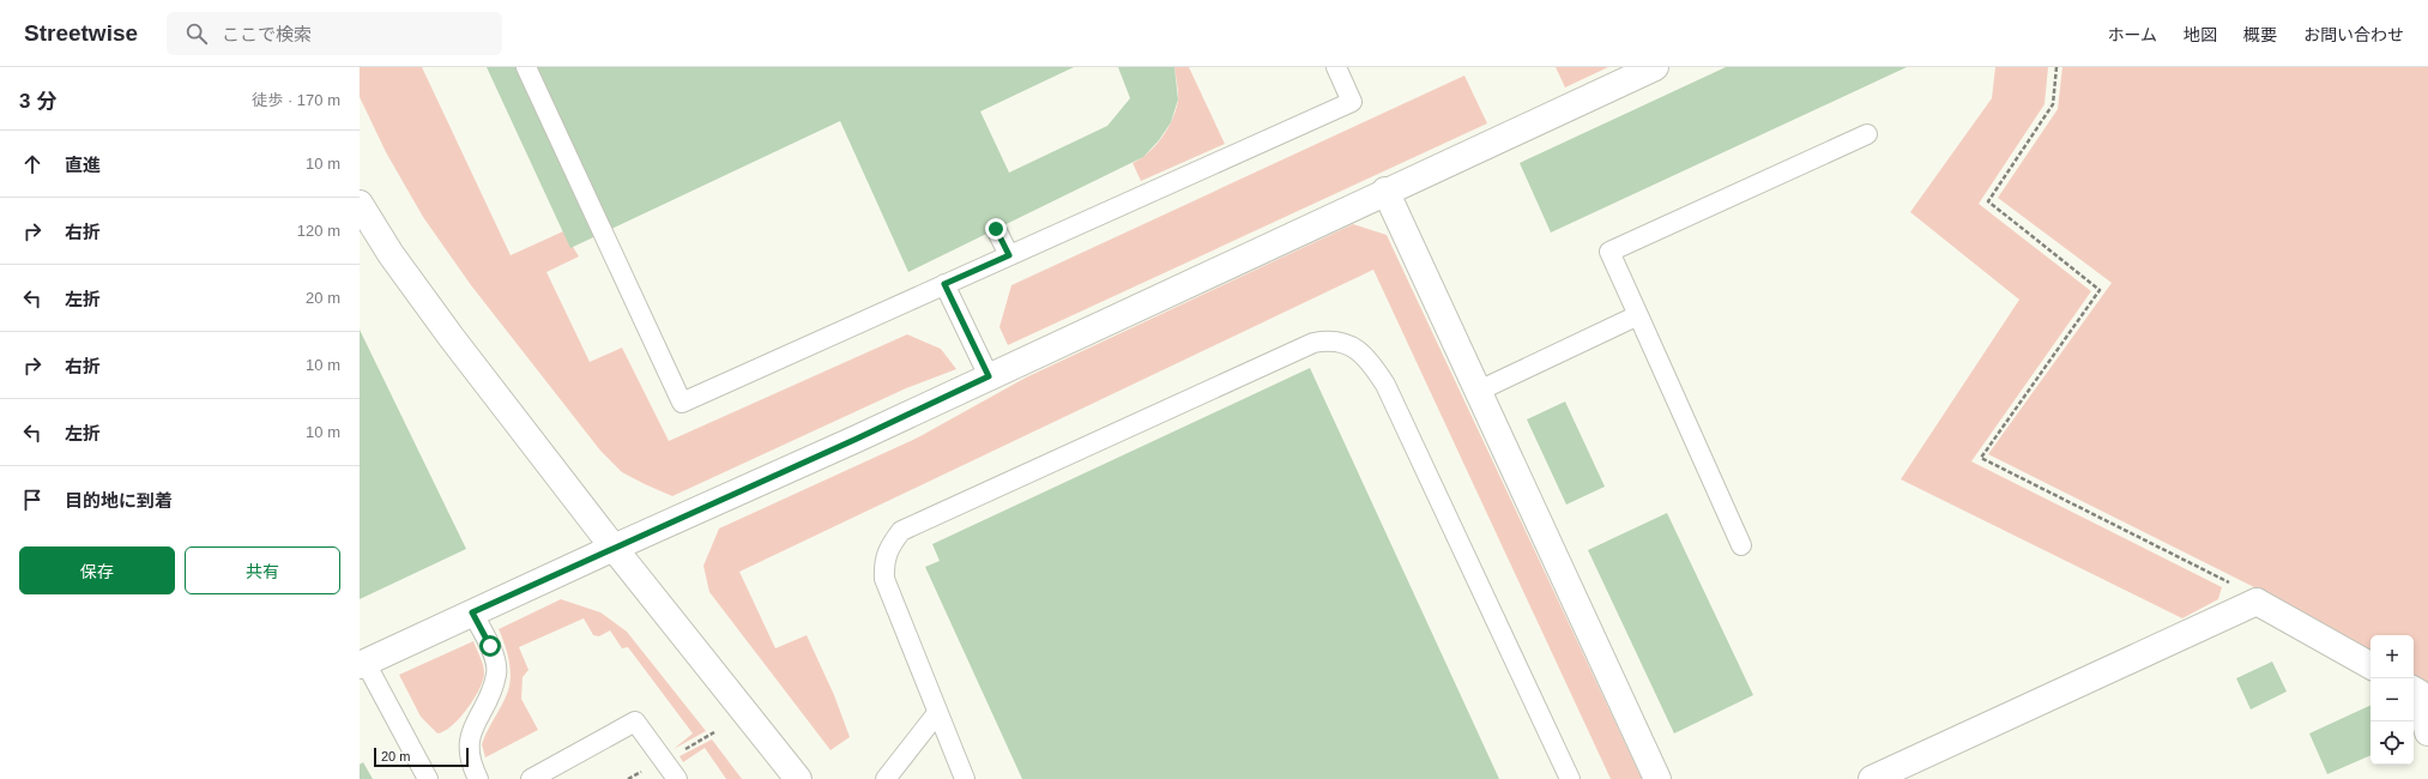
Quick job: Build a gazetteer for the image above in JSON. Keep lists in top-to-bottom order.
{
  "scale_bar": "20 m",
  "page": {
    "header": "Streetwise",
    "search": "ここで検索",
    "nav": [
      "ホーム",
      "地図",
      "概要",
      "お問い合わせ"
    ],
    "heading": ["3 分", "徒歩 · 170 m"],
    "list": [
      ["直進", "10 m"],
      ["右折", "120 m"],
      ["左折", "20 m"],
      ["右折", "10 m"],
      ["左折", "10 m"],
      "目的地に到着"
    ],
    "buttons": ["保存", "共有"],
    "map_buttons": ["+", "−"],
    "scale": "20 m"
  }
}
